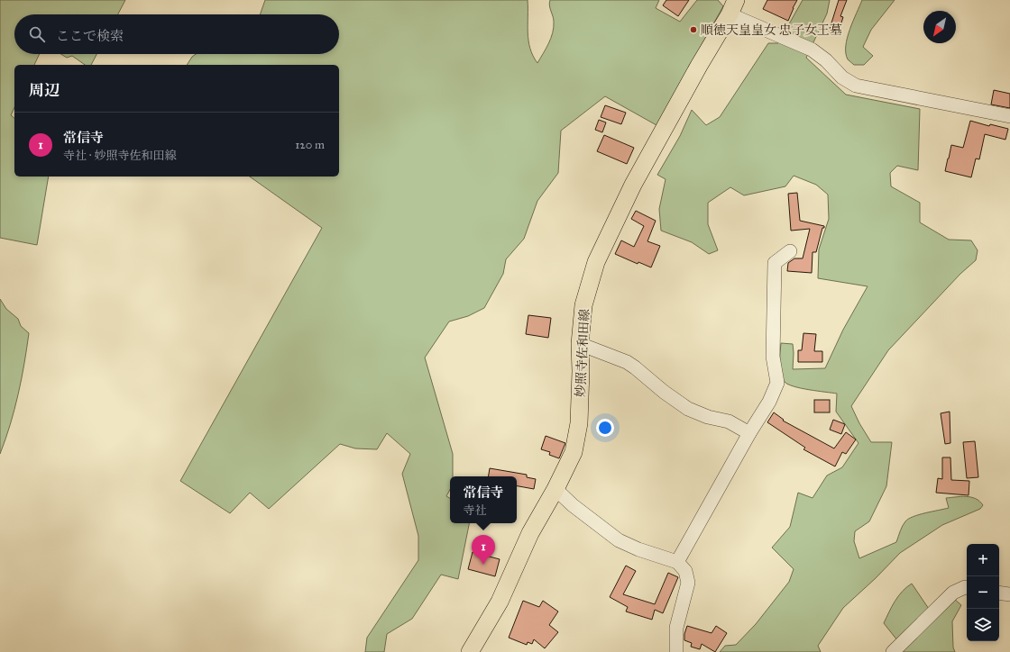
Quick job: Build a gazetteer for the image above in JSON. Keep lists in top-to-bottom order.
{
  "streets": {
    "main road": ["妙照寺佐和田線"]
  },
  "places": ["順徳天皇皇女 忠子女王墓"],
  "north": "bottom left",
  "page": {
    "search": "ここで検索",
    "heading": "周辺",
    "list": [
      {
        "mark": "1",
        "name": "常信寺",
        "note": "寺社 · 妙照寺佐和田線",
        "value": "120 m"
      }
    ],
    "popup": ["常信寺", "寺社"],
    "pins": "1",
    "map_buttons": ["+", "−"]
  }
}
